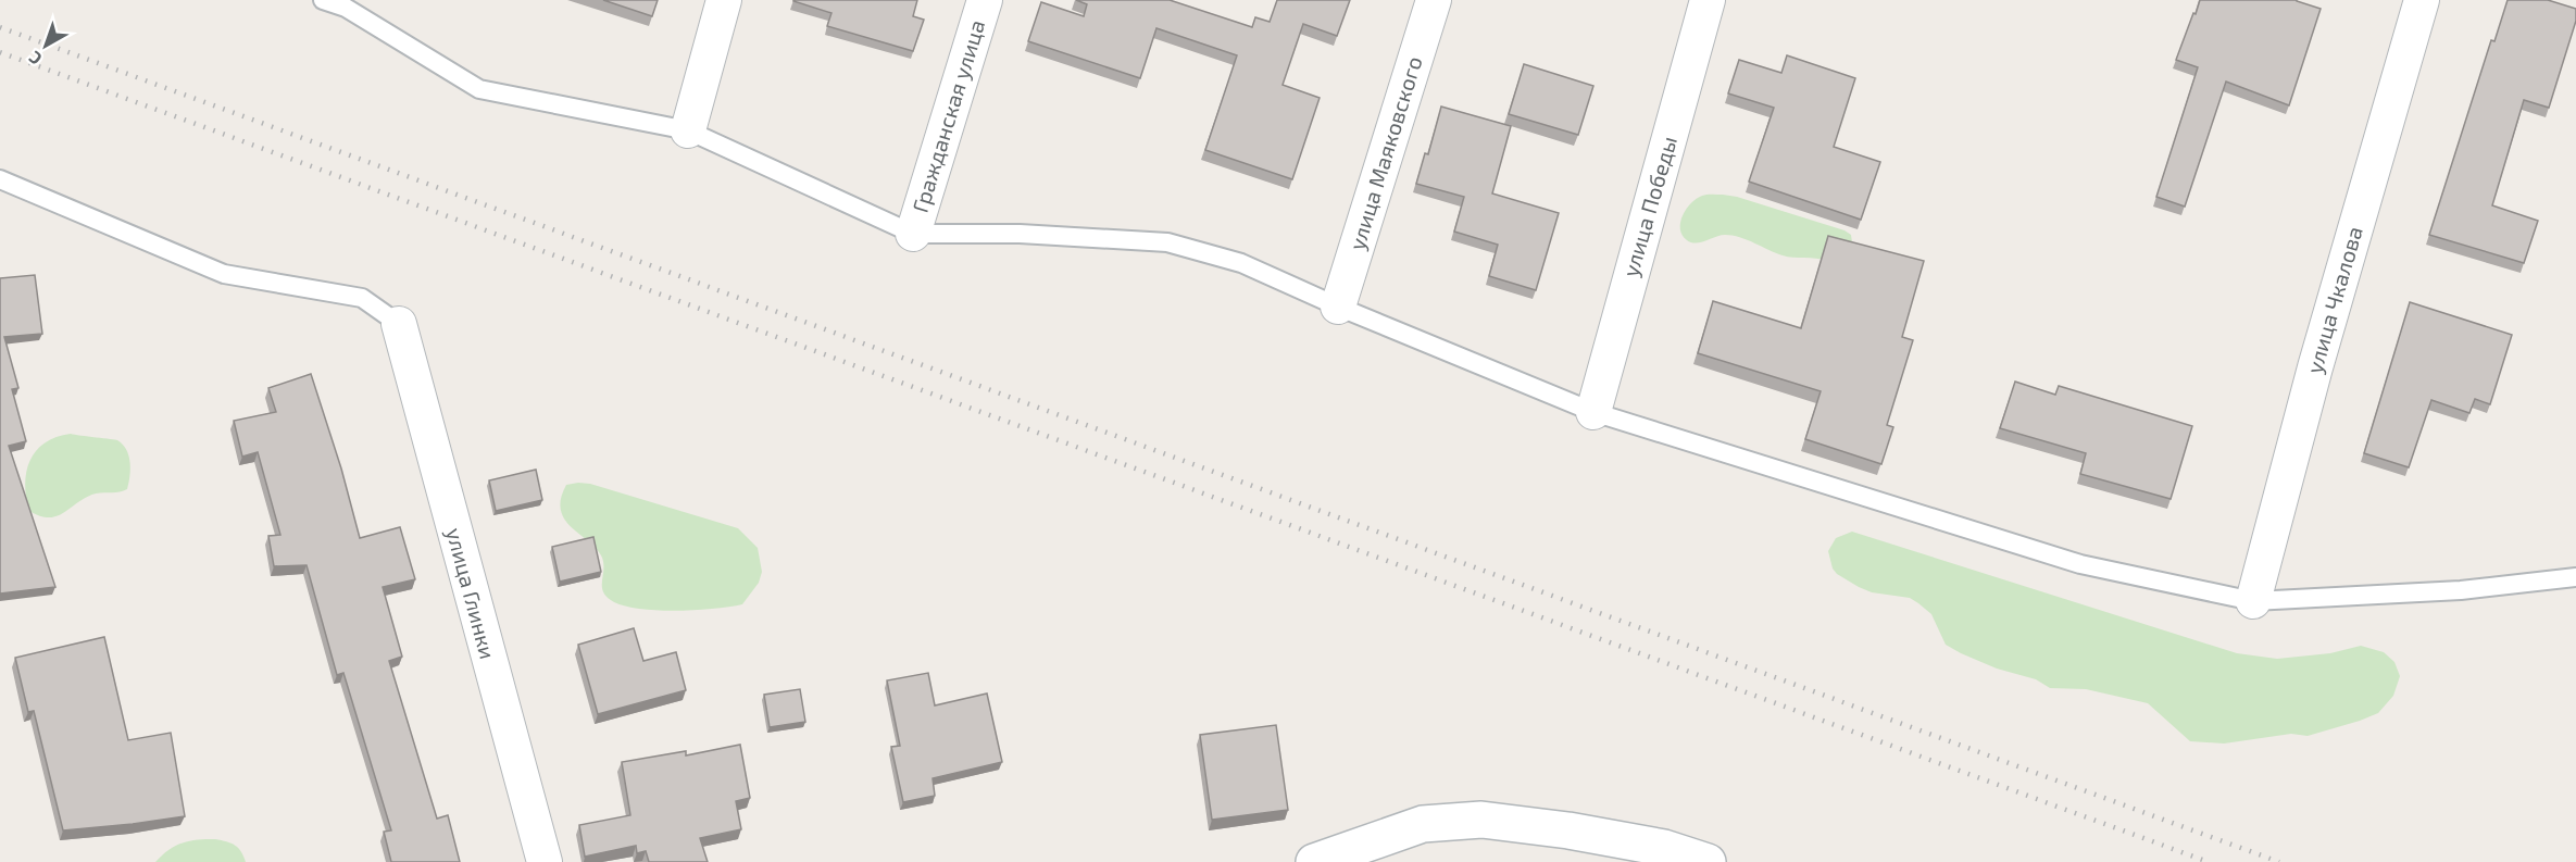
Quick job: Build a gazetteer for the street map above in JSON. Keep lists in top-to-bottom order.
{
  "streets": {
    "street": [
      "Гражданская улица",
      "улица Маяковского",
      "улица Победы",
      "улица Чкалова",
      "улица Глинки"
    ]
  },
  "north": "bottom left"
}
